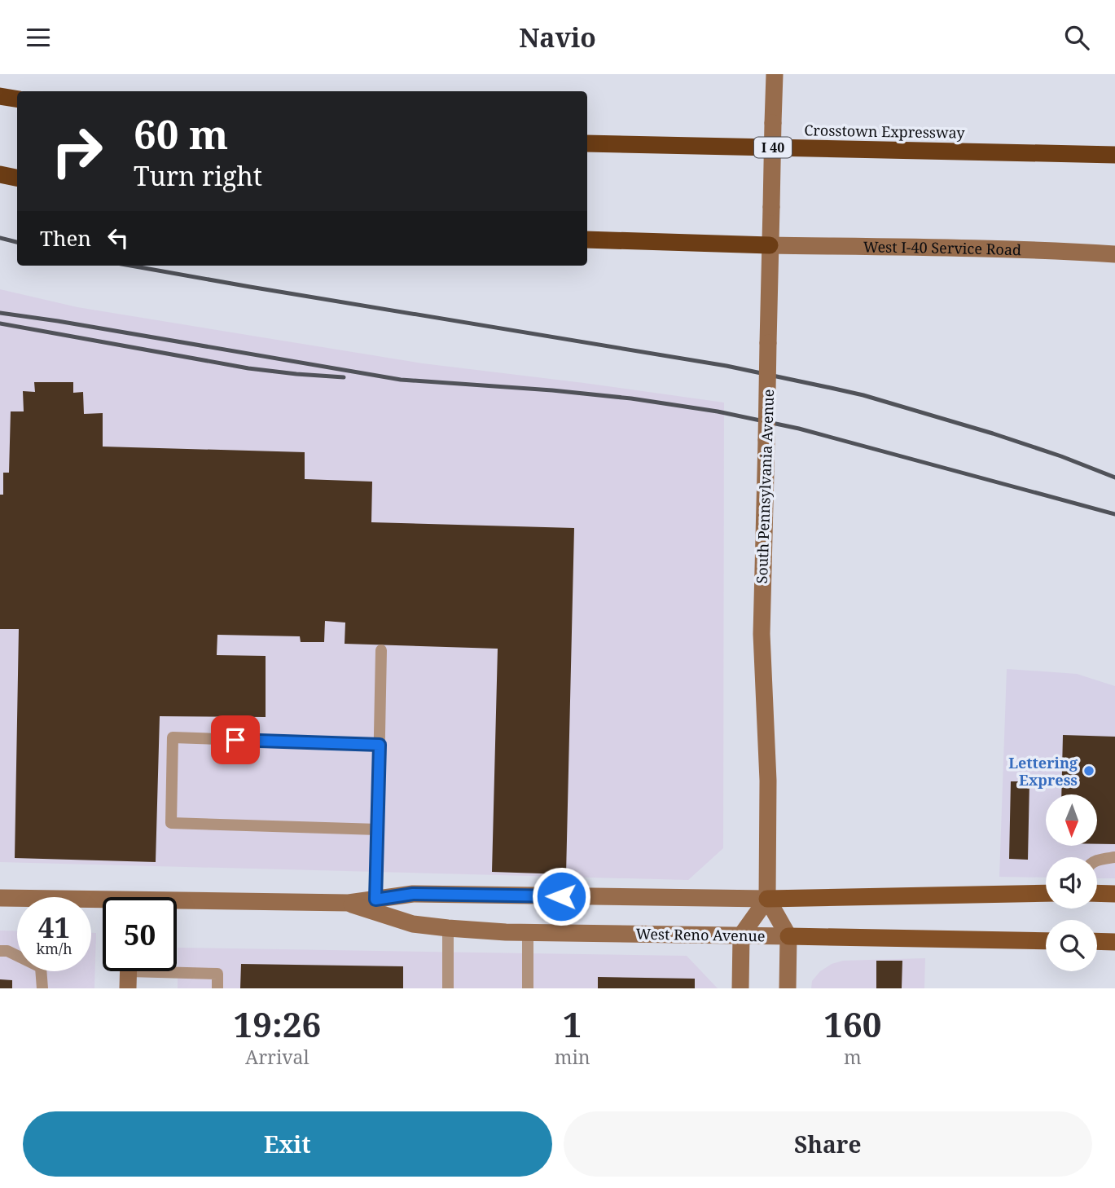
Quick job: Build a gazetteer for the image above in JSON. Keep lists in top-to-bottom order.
{
  "streets": {
    "highway": ["Crosstown Expressway", "I 40"],
    "main road": ["West I-40 Service Road", "South Pennsylvania Avenue", "West Reno Avenue"]
  },
  "crossings": [
    ["West I-40 Service Road", "South Pennsylvania Avenue"],
    ["South Pennsylvania Avenue", "West Reno Avenue"]
  ],
  "places": ["Lettering Express"],
  "north": "bottom",
  "page": {
    "header": "Navio",
    "turn": ["60 m", "Turn right"],
    "then": "Then",
    "speed": "41 km/h",
    "limit": "50",
    "eta": [
      "19:26",
      "Arrival",
      "1",
      "min",
      "160",
      "m"
    ],
    "buttons": ["Exit", "Share"]
  }
}
